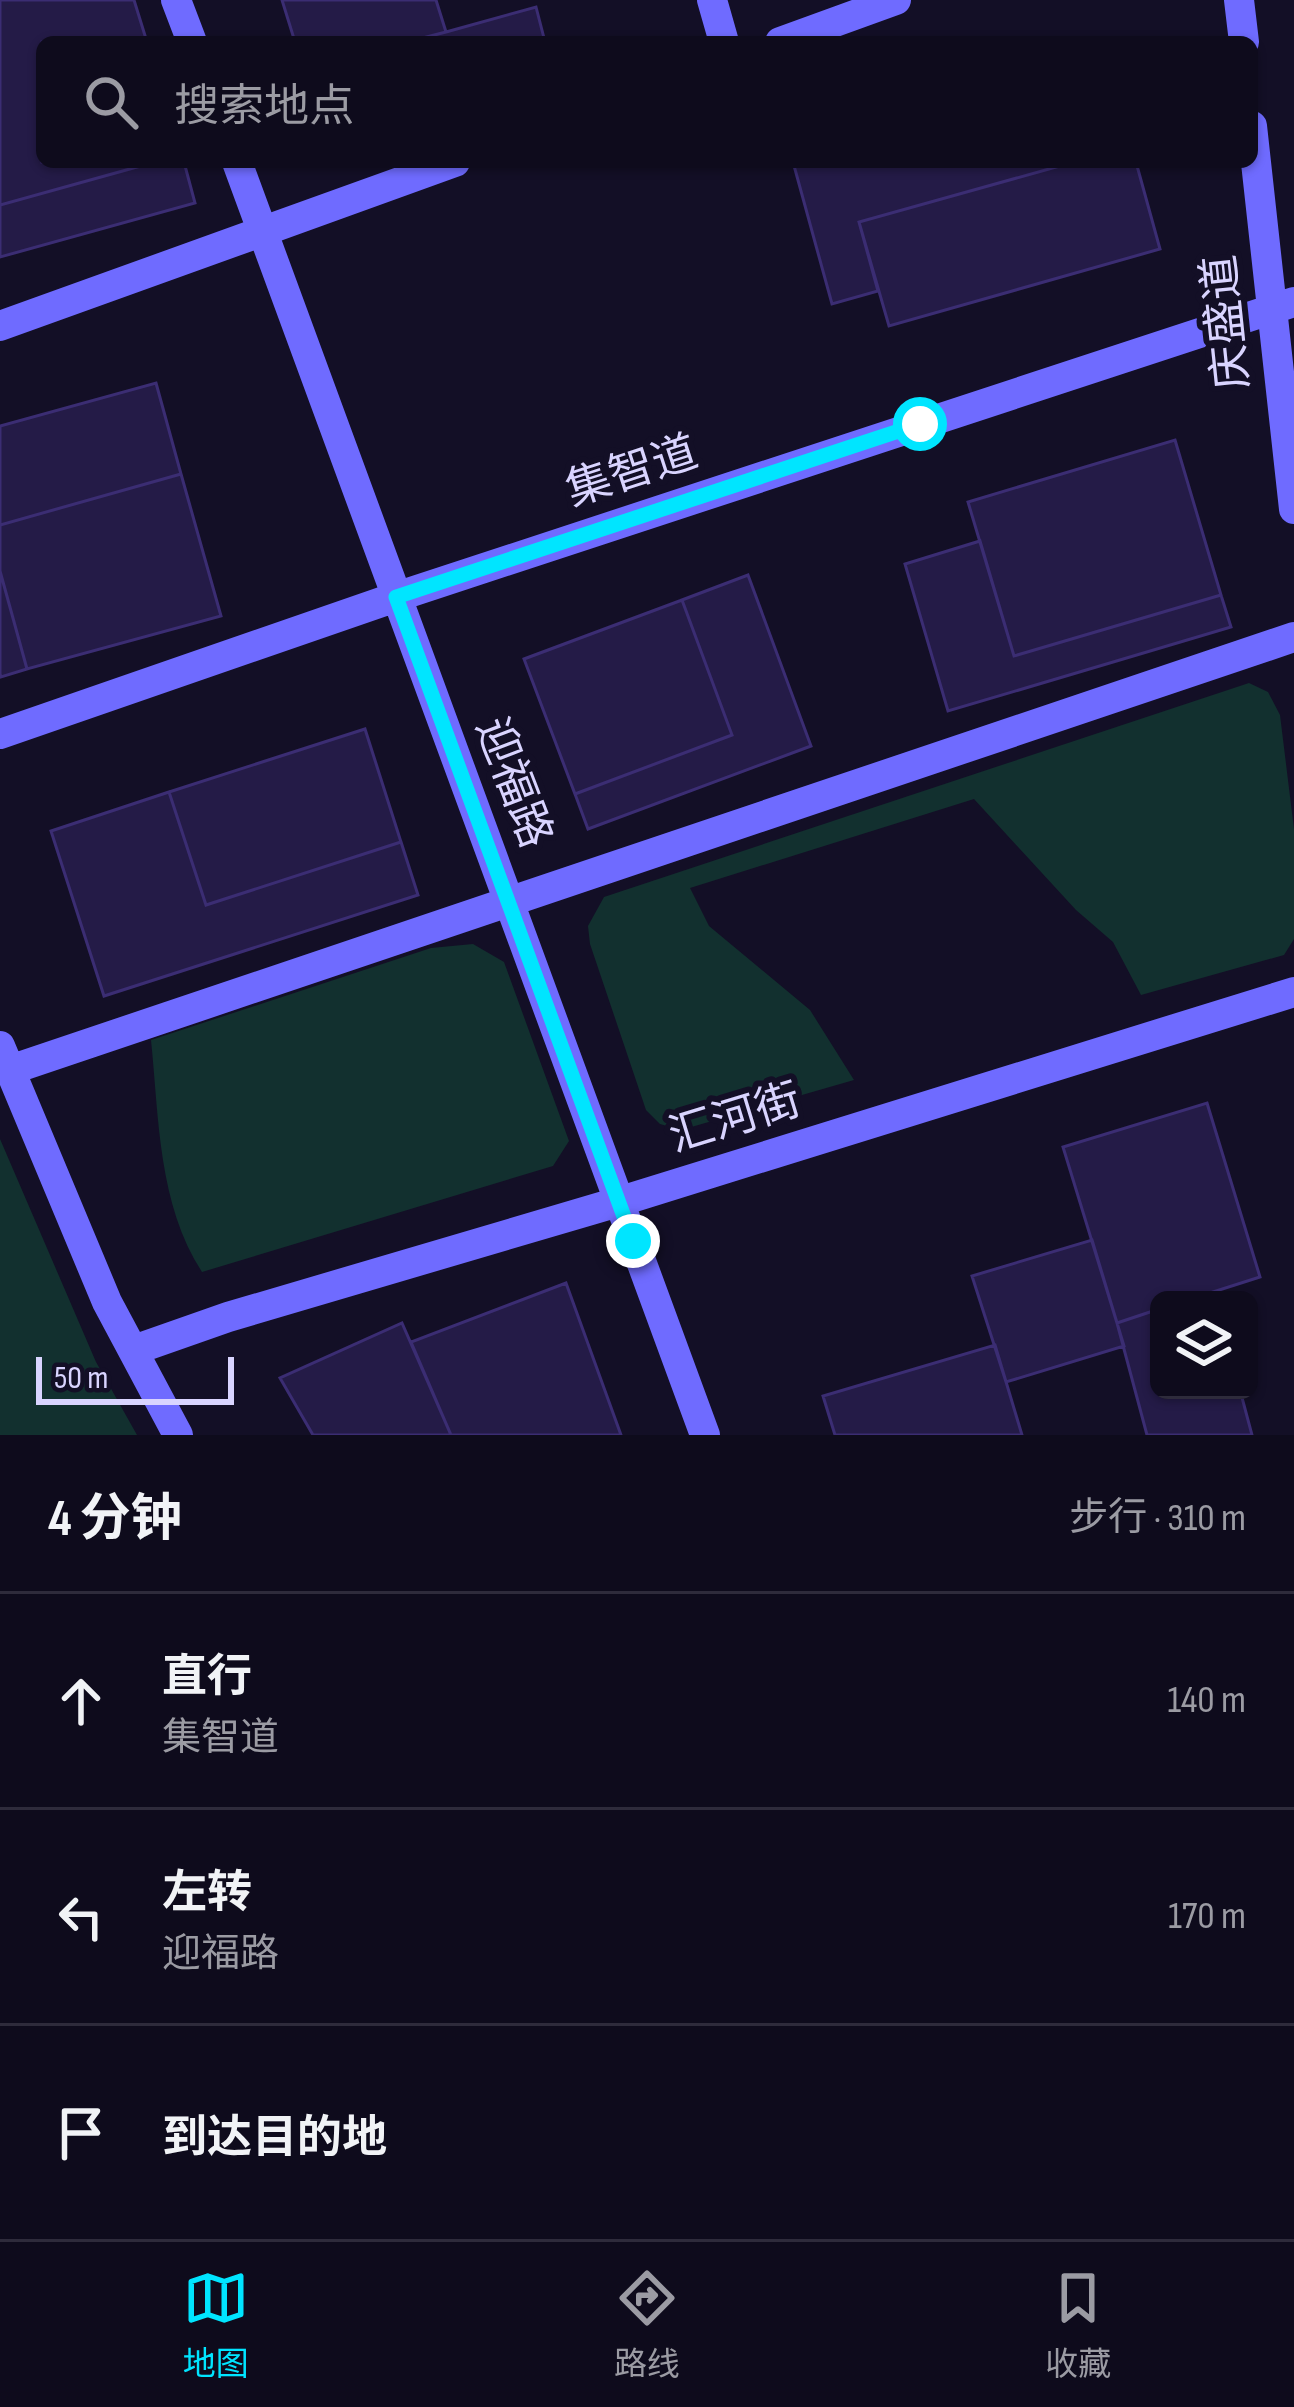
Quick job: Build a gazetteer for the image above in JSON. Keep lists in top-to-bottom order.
{
  "streets": {
    "street": [
      "庆盛道",
      "集智道",
      "迎福路",
      "汇河街"
    ]
  },
  "crossings": [
    ["庆盛道", "集智道"],
    ["集智道", "迎福路"],
    ["迎福路", "汇河街"]
  ],
  "scale_bar": "50 m",
  "page": {
    "search": "搜索地点",
    "scale": "50 m",
    "heading": ["4 分钟", "步行 · 310 m"],
    "list": [
      ["直行", "集智道", "140 m"],
      ["左转", "迎福路", "170 m"],
      "到达目的地"
    ],
    "nav": ["地图", "路线", "收藏"]
  }
}
